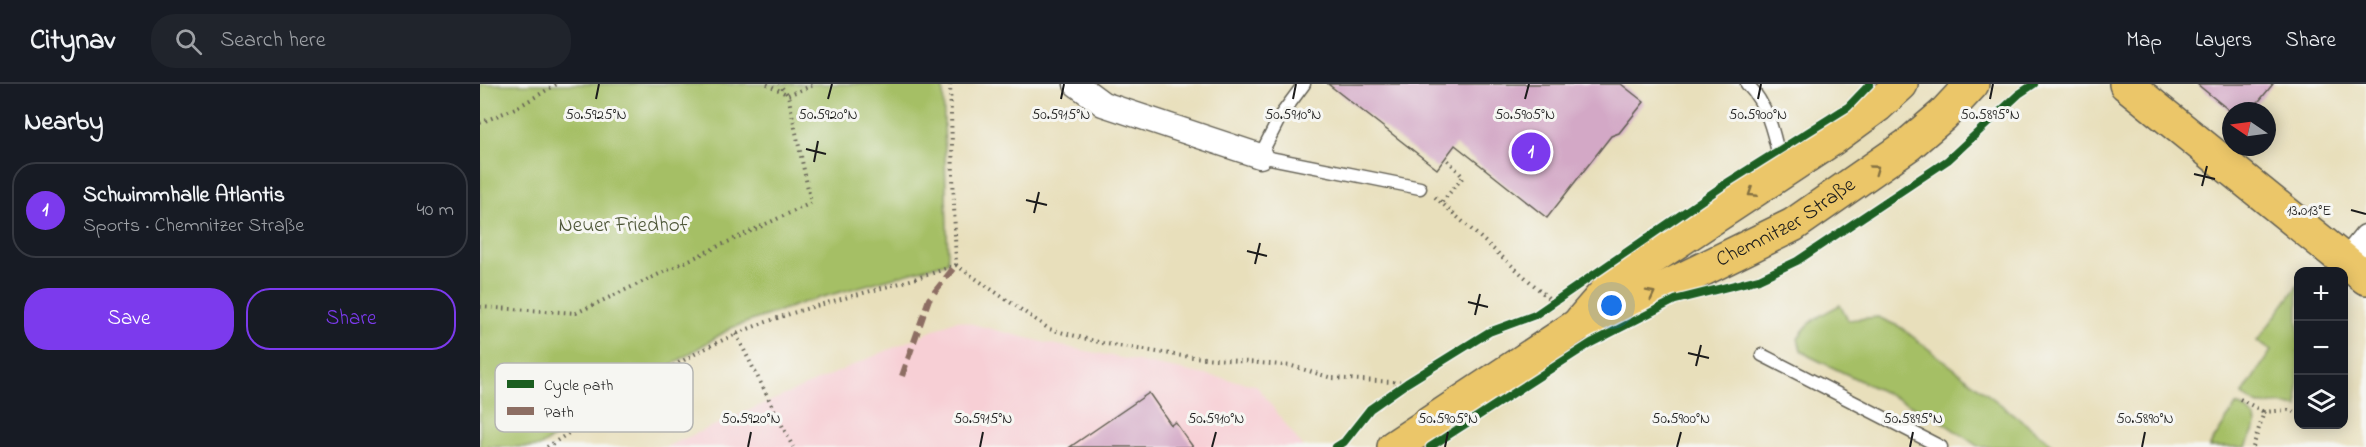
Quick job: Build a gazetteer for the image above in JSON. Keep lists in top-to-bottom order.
{
  "streets": {
    "main road": ["Chemnitzer Straße"]
  },
  "parks": ["Neuer Friedhof"],
  "legend": ["Cycle path", "Path"],
  "north": "left",
  "page": {
    "header": "Citynav",
    "search": "Search here",
    "nav": ["Map", "Layers", "Share"],
    "heading": "Nearby",
    "pins": "1",
    "list": [
      {
        "mark": "1",
        "name": "Schwimmhalle Atlantis",
        "note": "Sports · Chemnitzer Straße",
        "value": "40 m"
      }
    ],
    "map_buttons": ["+", "−"],
    "buttons": ["Save", "Share"]
  },
  "coordinates": [
    "50.5925°N",
    "50.5920°N",
    "50.5915°N",
    "50.5910°N",
    "50.5905°N",
    "50.5900°N",
    "50.5895°N",
    "13.013°E",
    "50.5890°N"
  ]
}
